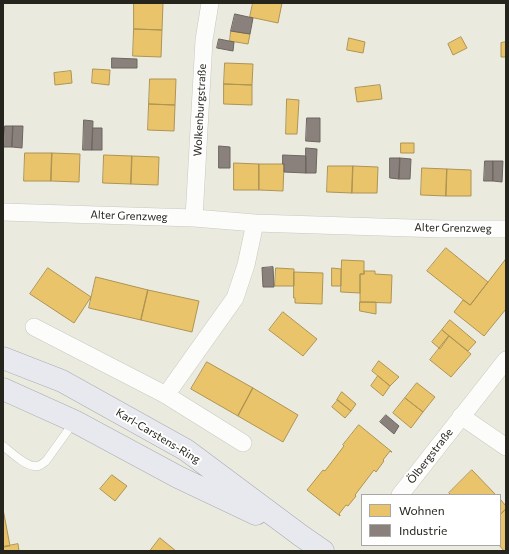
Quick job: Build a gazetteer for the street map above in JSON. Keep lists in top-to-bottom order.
{
  "streets": {
    "main road": ["Karl-Carstens-Ring"],
    "street": ["Wolkenburgstraße", "Alter Grenzweg", "Ölbergstraße"]
  },
  "crossings": [
    ["Wolkenburgstraße", "Alter Grenzweg"]
  ],
  "legend": ["Wohnen", "Industrie"]
}
